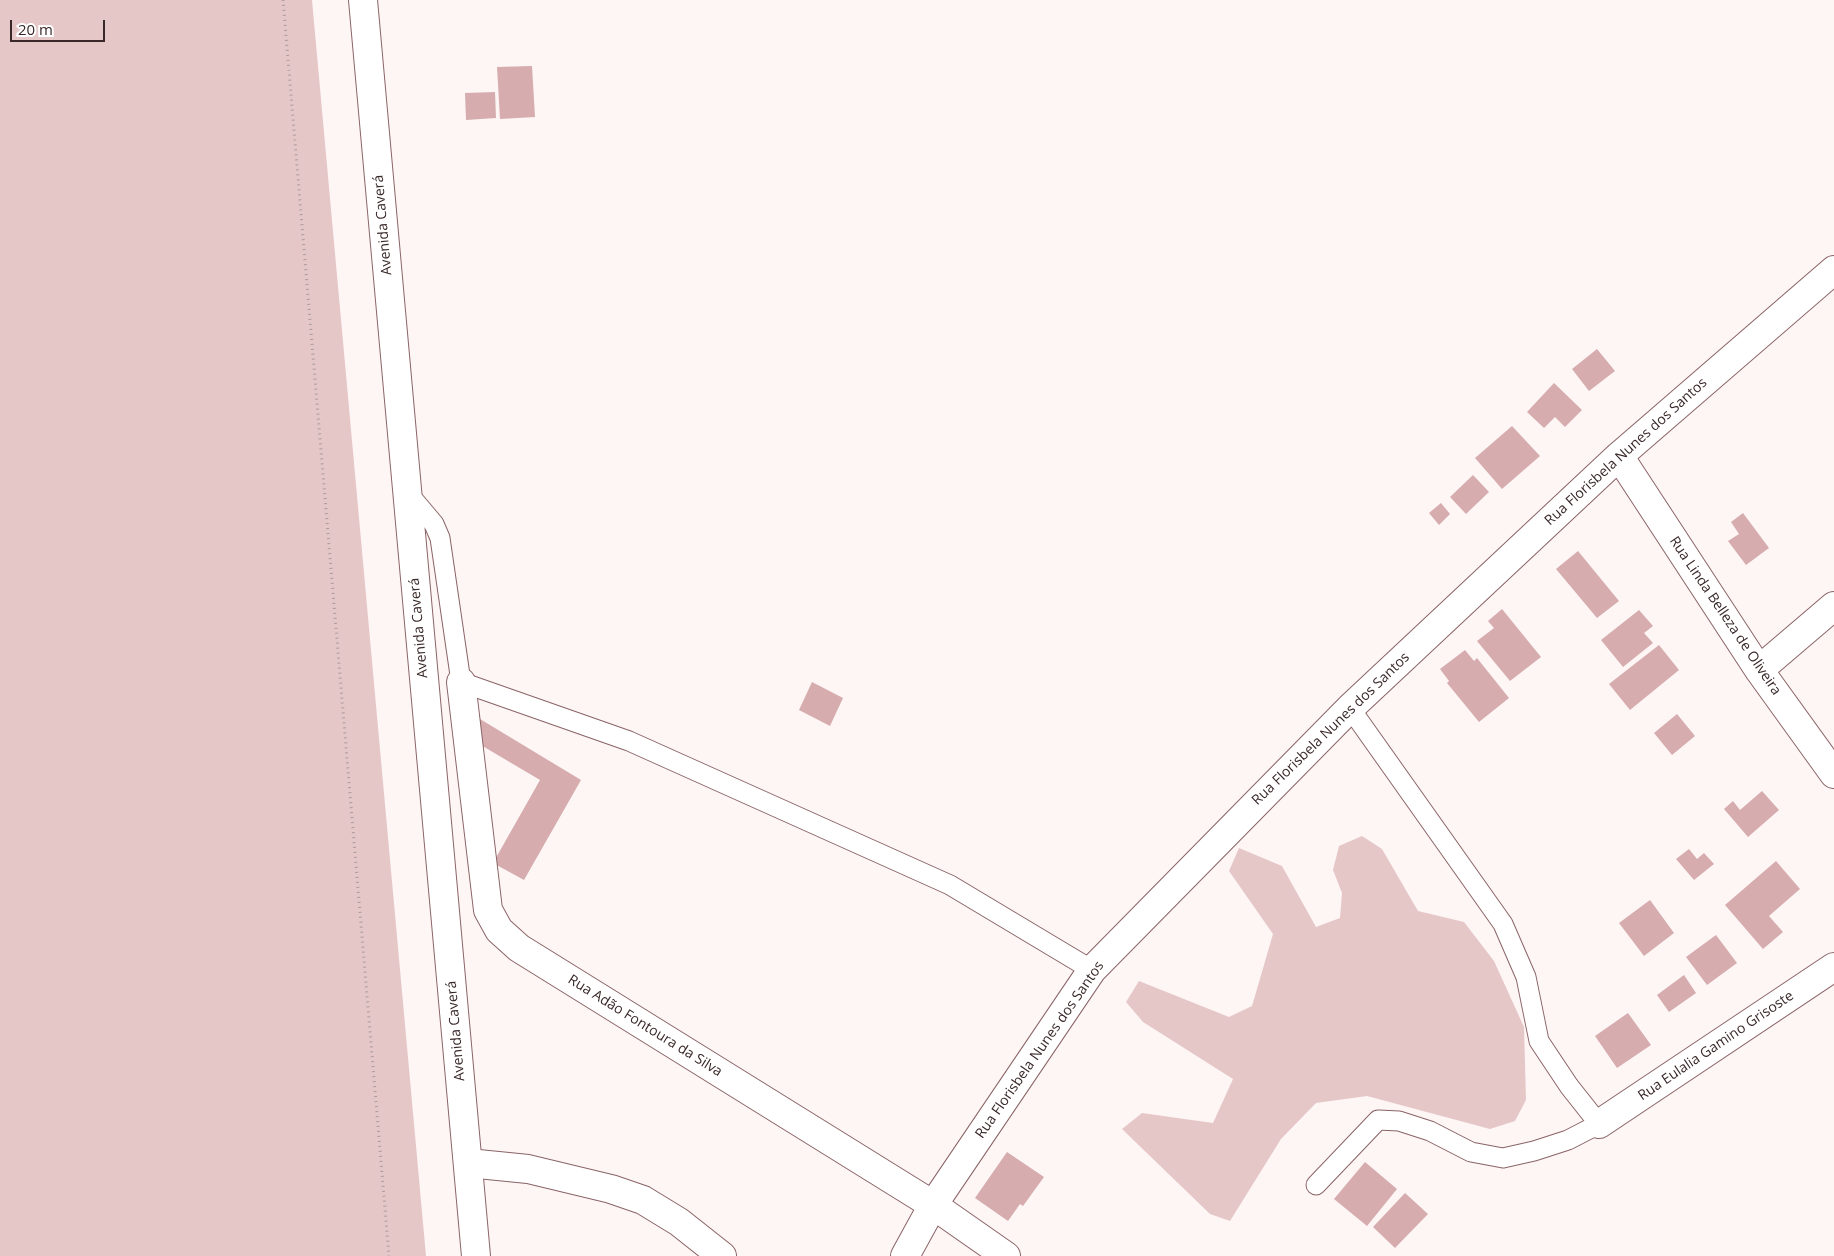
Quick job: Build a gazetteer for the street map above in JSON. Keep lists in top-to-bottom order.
{
  "streets": {
    "street": [
      "Avenida Caverá",
      "Rua Florisbela Nunes dos Santos",
      "Rua Linda Belleza de Oliveira",
      "Rua Adão Fontoura da Silva",
      "Rua Eulalia Gamino Grisoste"
    ]
  },
  "crossings": [
    ["Rua Florisbela Nunes dos Santos", "Rua Linda Belleza de Oliveira"],
    ["Rua Florisbela Nunes dos Santos", "Rua Adão Fontoura da Silva"]
  ],
  "scale_bar": "20 m"
}
